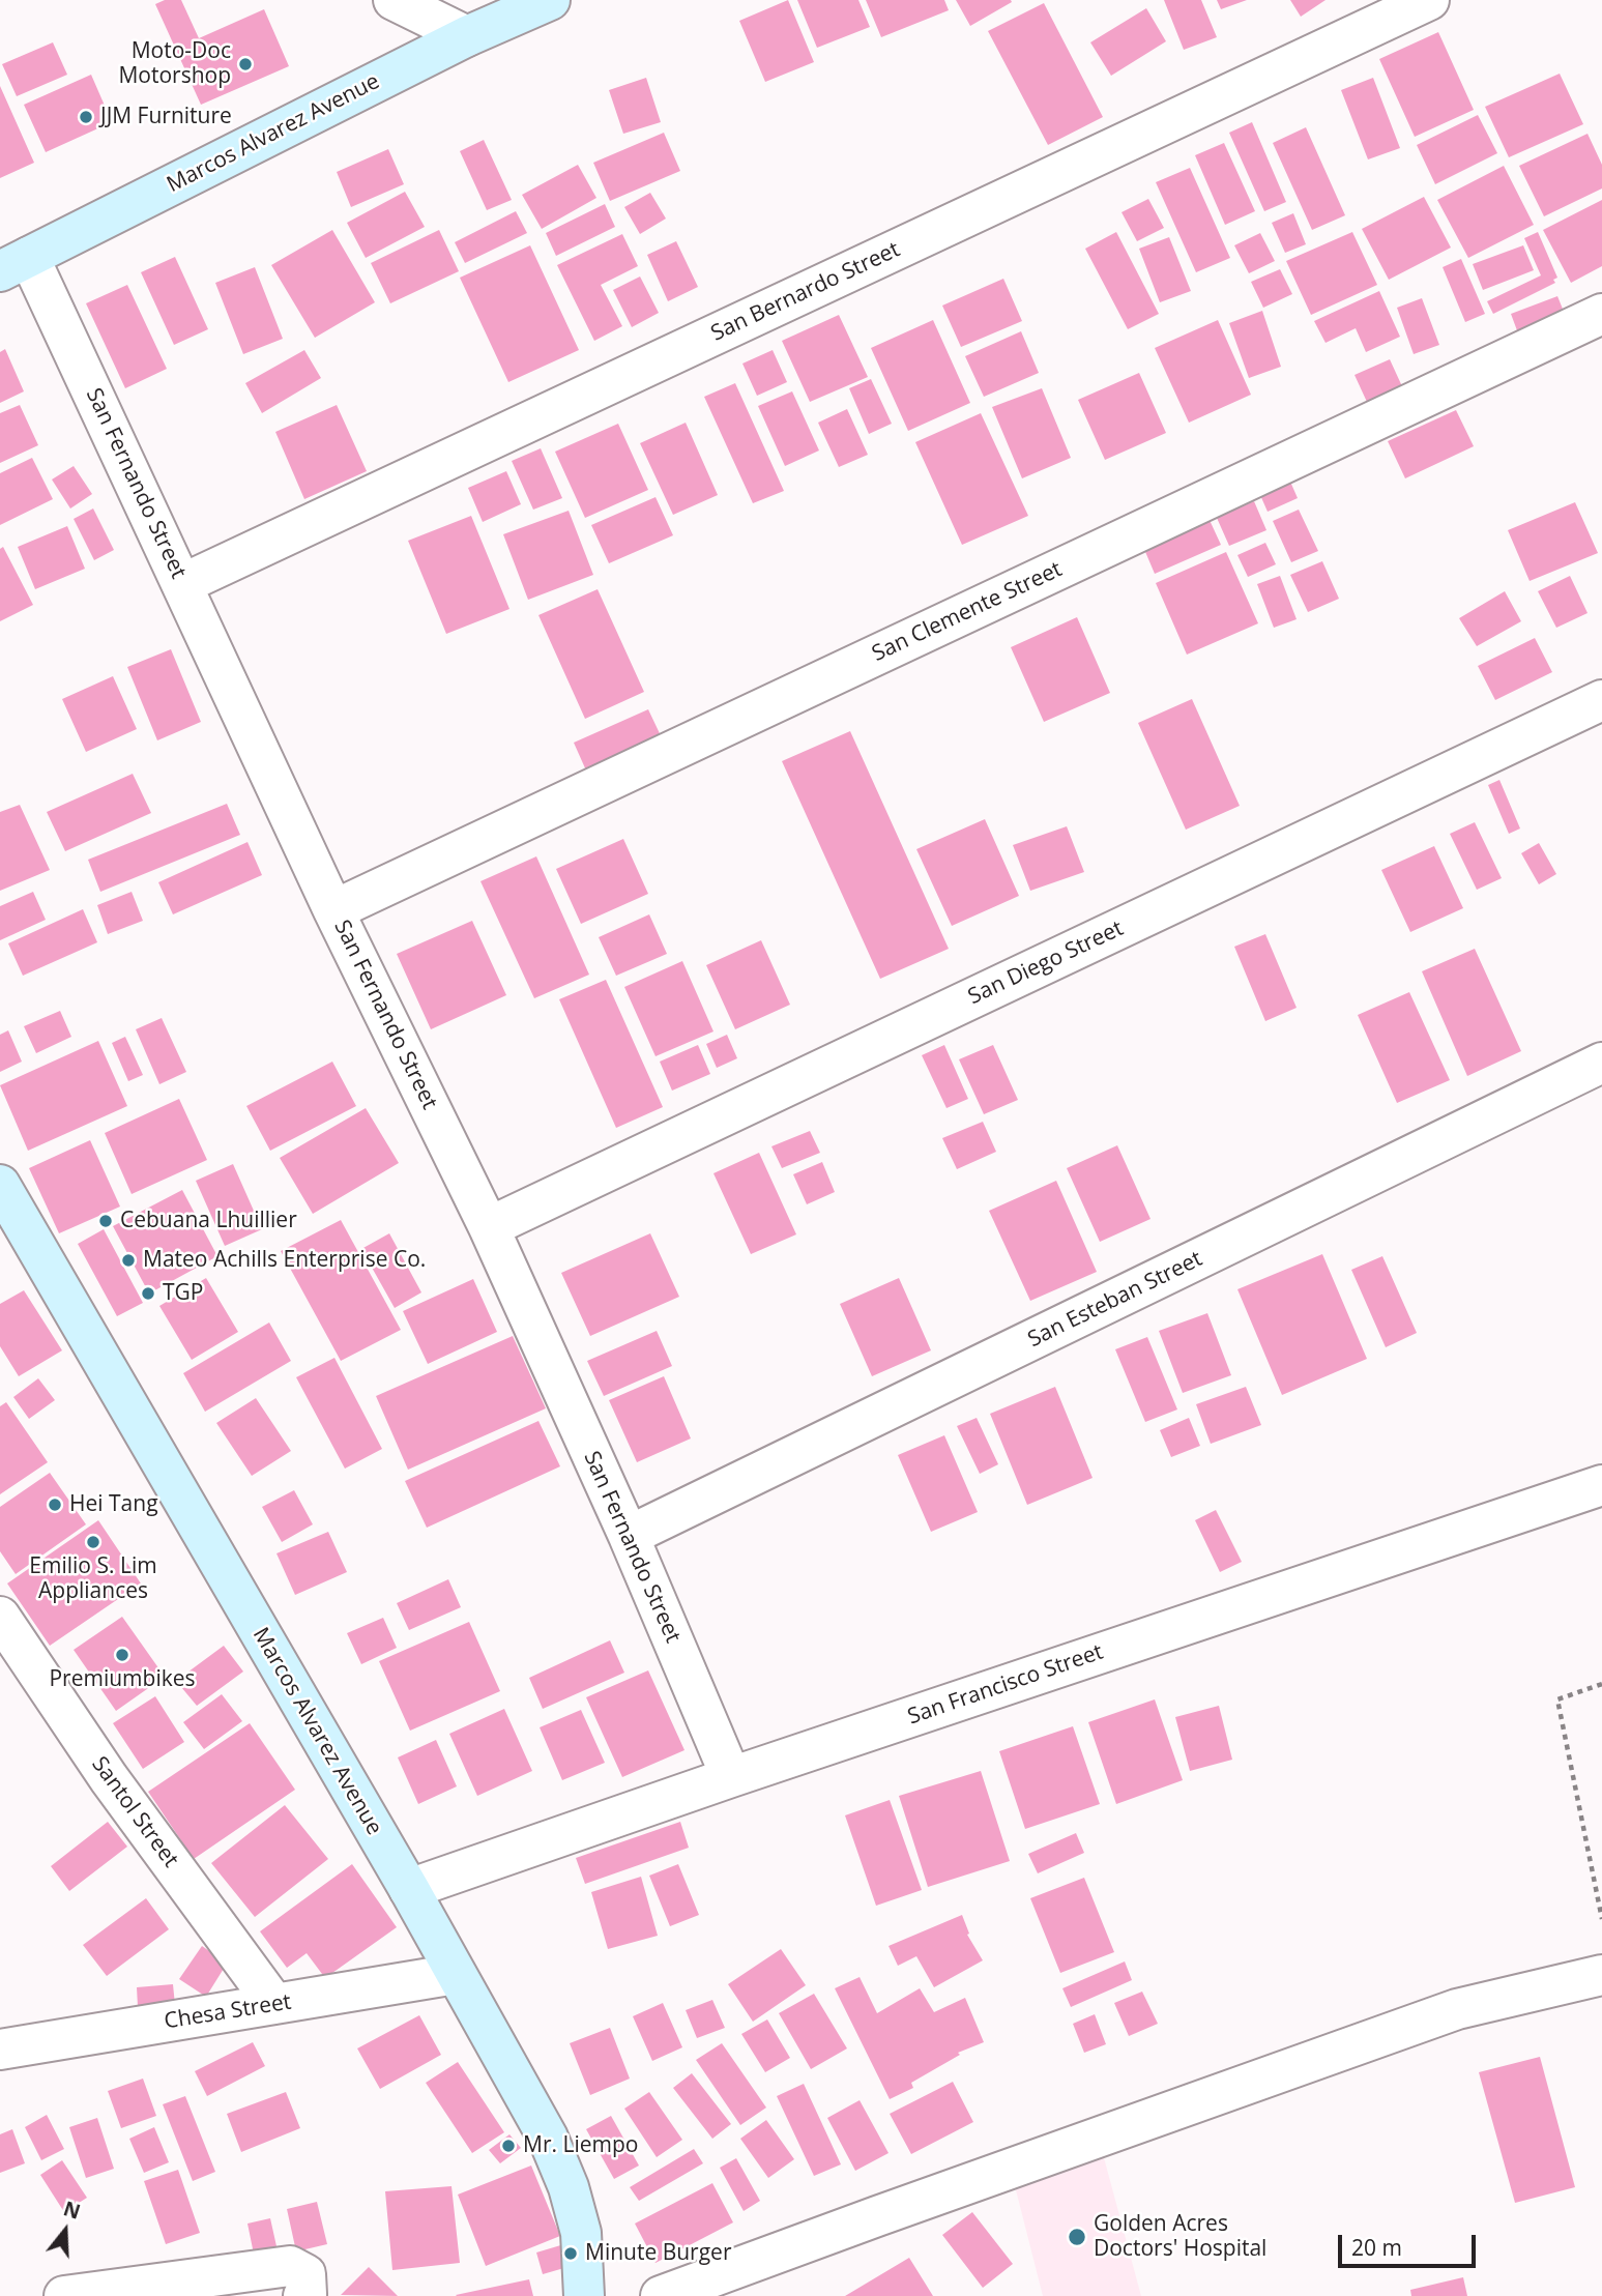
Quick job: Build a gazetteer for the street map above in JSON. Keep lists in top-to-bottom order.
{
  "streets": {
    "main road": ["Marcos Alvarez Avenue"],
    "street": [
      "San Bernardo Street",
      "San Fernando Street",
      "San Clemente Street",
      "San Diego Street",
      "San Esteban Street",
      "San Francisco Street",
      "Santol Street",
      "Chesa Street"
    ]
  },
  "crossings": [
    ["Marcos Alvarez Avenue", "San Fernando Street"],
    ["Marcos Alvarez Avenue", "San Francisco Street"],
    ["Marcos Alvarez Avenue", "Chesa Street"],
    ["San Bernardo Street", "San Fernando Street"],
    ["San Fernando Street", "San Clemente Street"],
    ["San Fernando Street", "San Diego Street"],
    ["San Fernando Street", "San Esteban Street"],
    ["San Fernando Street", "San Francisco Street"],
    ["Santol Street", "Chesa Street"]
  ],
  "places": [
    "Moto-Doc Motorshop",
    "JJM Furniture",
    "Cebuana Lhuillier",
    "Mateo Achills Enterprise Co.",
    "TGP",
    "Hei Tang",
    "Emilio S. Lim Appliances",
    "Premiumbikes",
    "Mr. Liempo",
    "Golden Acres Doctors' Hospital",
    "Minute Burger"
  ],
  "scale_bar": "20 m",
  "north": "top"
}
